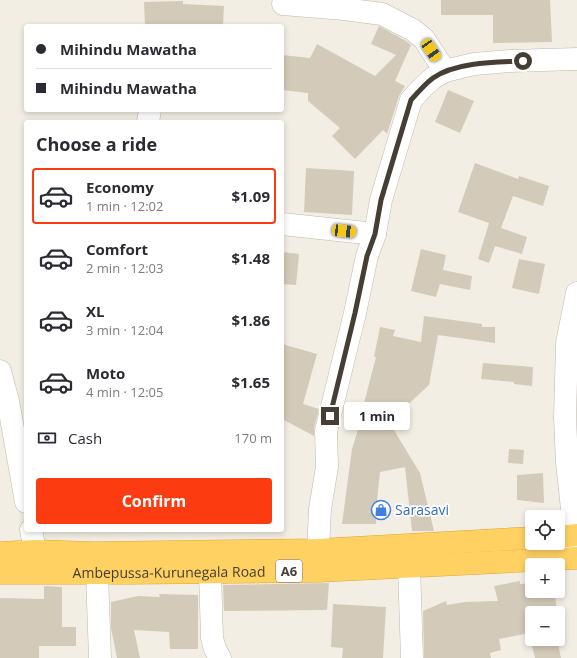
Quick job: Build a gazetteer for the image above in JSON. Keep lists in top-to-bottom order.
{
  "streets": {
    "highway": ["A6", "Ambepussa-Kurunegala Road"]
  },
  "places": {
    "shop": ["Sarasavi"]
  },
  "page": {
    "banner": ["Mihindu Mawatha", "Mihindu Mawatha"],
    "heading": "Choose a ride",
    "list": [
      {
        "name": "Economy",
        "note": "1 min · 12:02",
        "value": "$1.09"
      },
      {
        "name": "Comfort",
        "note": "2 min · 12:03",
        "value": "$1.48"
      },
      {
        "name": "XL",
        "note": "3 min · 12:04",
        "value": "$1.86"
      },
      {
        "name": "Moto",
        "note": "4 min · 12:05",
        "value": "$1.65"
      }
    ],
    "bubble": "1 min",
    "pay": ["Cash", "170 m"],
    "buttons": "Confirm",
    "map_buttons": ["+", "−"]
  }
}
